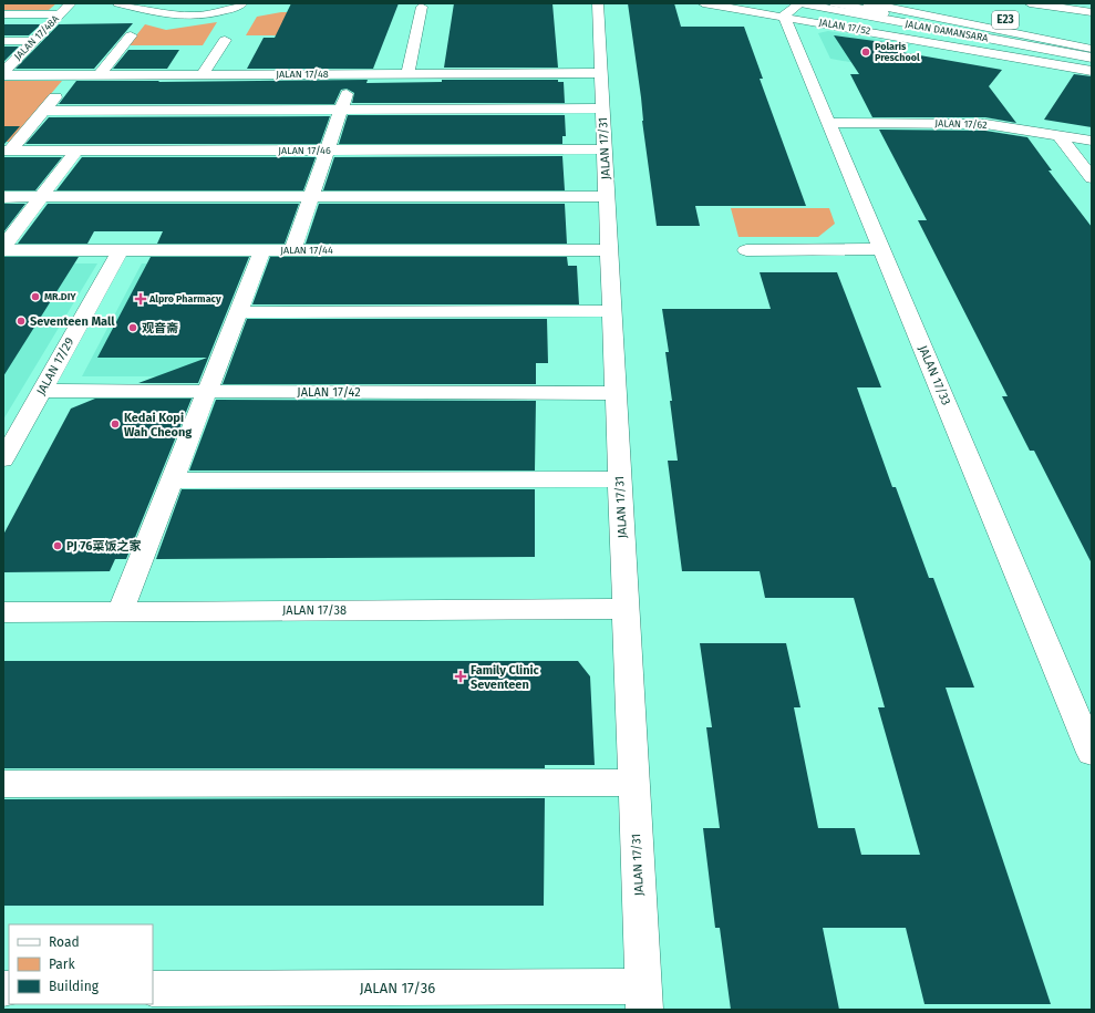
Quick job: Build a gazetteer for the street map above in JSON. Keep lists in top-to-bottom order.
{
  "streets": {
    "main road": [
      "E23",
      "JALAN 17/52",
      "JALAN DAMANSARA",
      "JALAN 17/48A",
      "JALAN 17/48",
      "JALAN 17/62",
      "JALAN 17/31",
      "JALAN 17/46",
      "JALAN 17/44",
      "JALAN 17/29",
      "JALAN 17/33",
      "JALAN 17/42",
      "JALAN 17/38",
      "JALAN 17/36"
    ]
  },
  "crossings": [
    ["JALAN 17/52", "JALAN DAMANSARA"],
    ["JALAN 17/52", "JALAN 17/33"],
    ["JALAN DAMANSARA", "JALAN 17/33"],
    ["JALAN 17/48", "JALAN 17/31"],
    ["JALAN 17/62", "JALAN 17/33"],
    ["JALAN 17/31", "JALAN 17/46"],
    ["JALAN 17/31", "JALAN 17/44"],
    ["JALAN 17/31", "JALAN 17/42"],
    ["JALAN 17/31", "JALAN 17/38"],
    ["JALAN 17/31", "JALAN 17/36"],
    ["JALAN 17/44", "JALAN 17/29"],
    ["JALAN 17/29", "JALAN 17/42"]
  ],
  "places": {
    "other": [
      "Polaris Preschool",
      "MR.DIY",
      "Seventeen Mall",
      "观音斋",
      "Kedai Kopi Wah Cheong",
      "PJ 76菜饭之家"
    ],
    "health": ["Alpro Pharmacy", "Family Clinic Seventeen"]
  },
  "legend": ["Road", "Park", "Building"]
}
